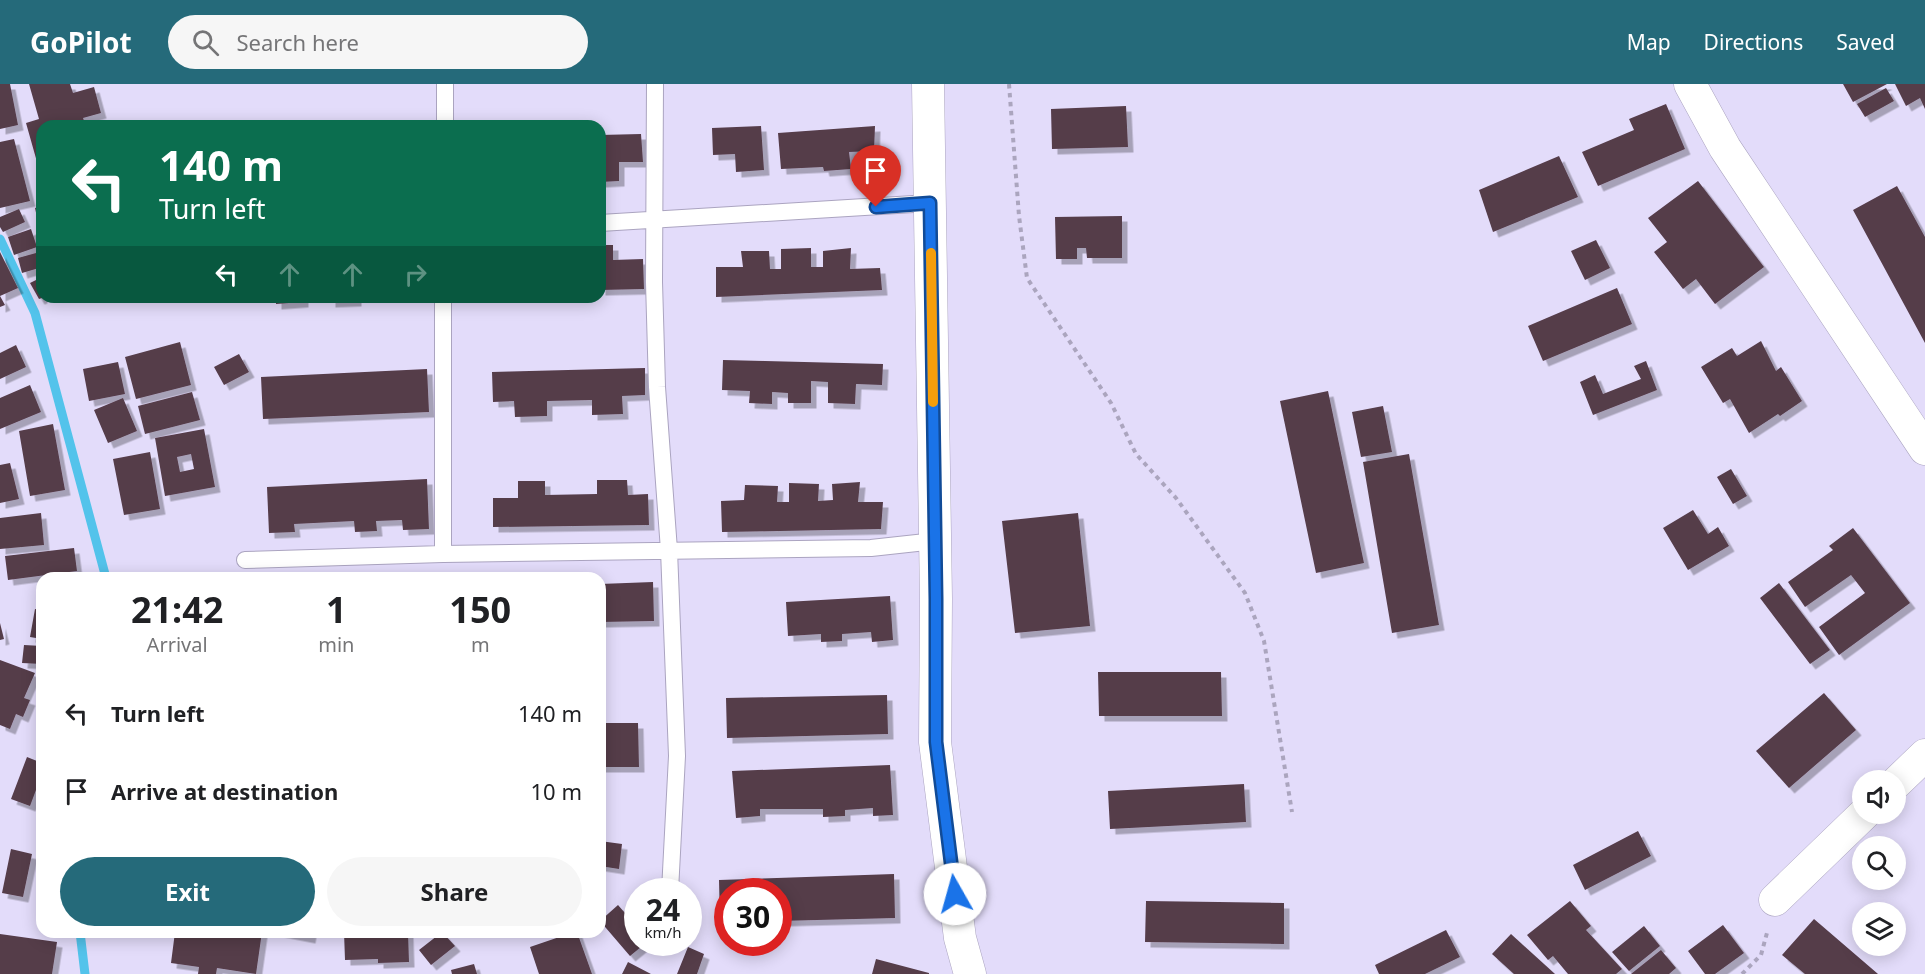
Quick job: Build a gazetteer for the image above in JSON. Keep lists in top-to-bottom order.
{
  "page": {
    "header": "GoPilot",
    "search": "Search here",
    "nav": ["Map", "Directions", "Saved"],
    "turn": ["140 m", "Turn left"],
    "eta": [
      "21:42",
      "Arrival",
      "1",
      "min",
      "150",
      "m"
    ],
    "list": [
      {
        "name": "Turn left",
        "value": "140 m"
      },
      {
        "name": "Arrive at destination",
        "value": "10 m"
      }
    ],
    "buttons": ["Exit", "Share"],
    "speed": "24 km/h",
    "limit": "30"
  }
}
